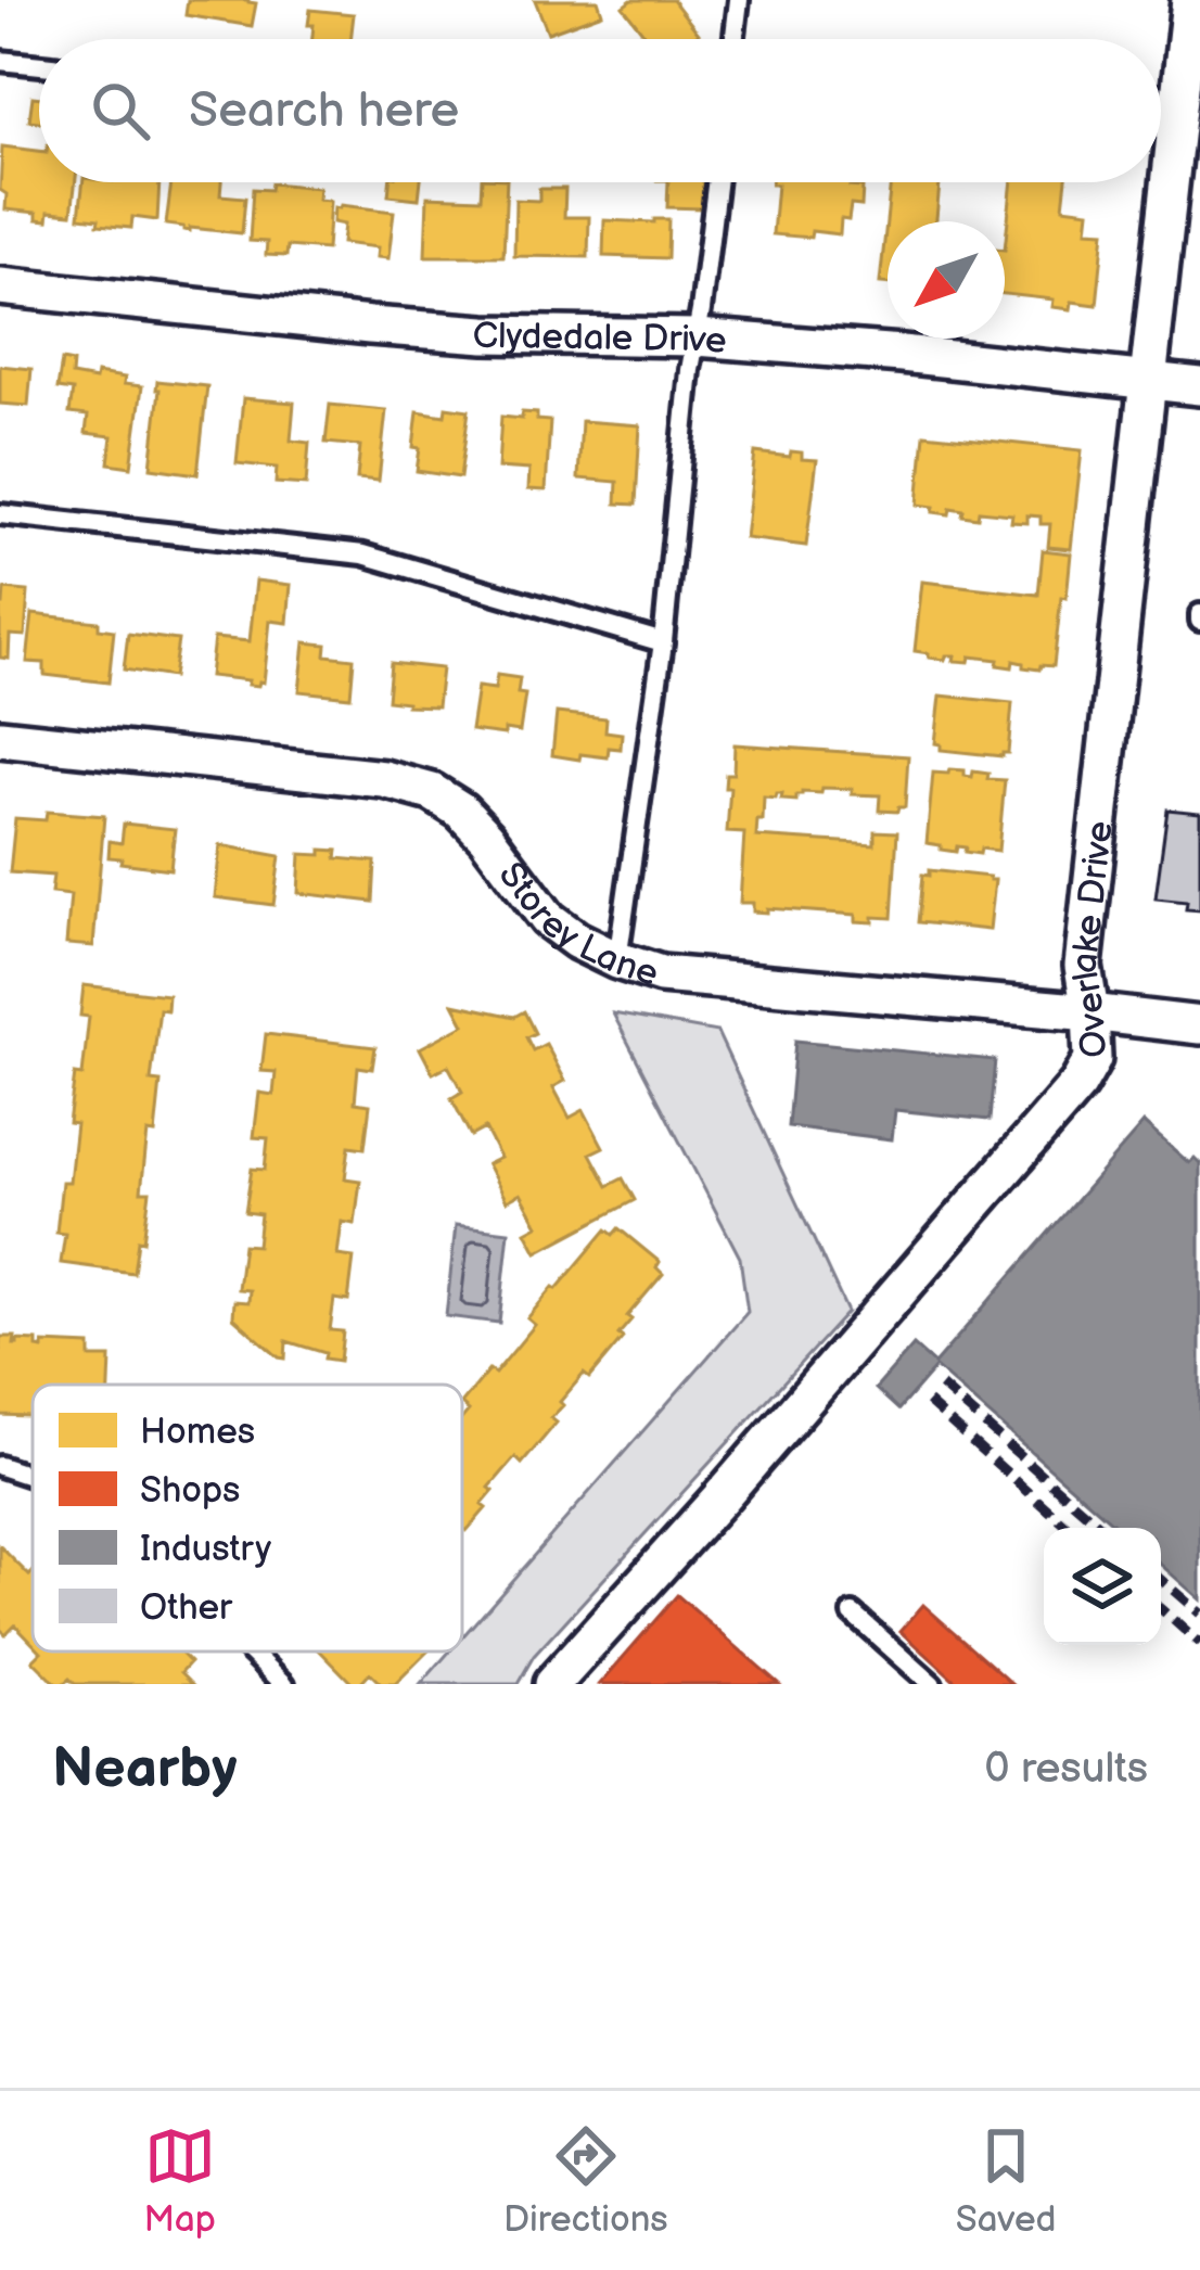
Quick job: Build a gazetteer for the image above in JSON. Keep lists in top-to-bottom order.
{
  "streets": {
    "street": ["Clydedale Drive", "Storey Lane", "Overlake Drive"]
  },
  "crossings": [
    ["Clydedale Drive", "Overlake Drive"],
    ["Storey Lane", "Overlake Drive"]
  ],
  "legend": [
    "Homes",
    "Shops",
    "Industry",
    "Other"
  ],
  "north": "bottom left",
  "page": {
    "search": "Search here",
    "heading": ["Nearby", "0 results"],
    "nav": ["Map", "Directions", "Saved"]
  }
}
